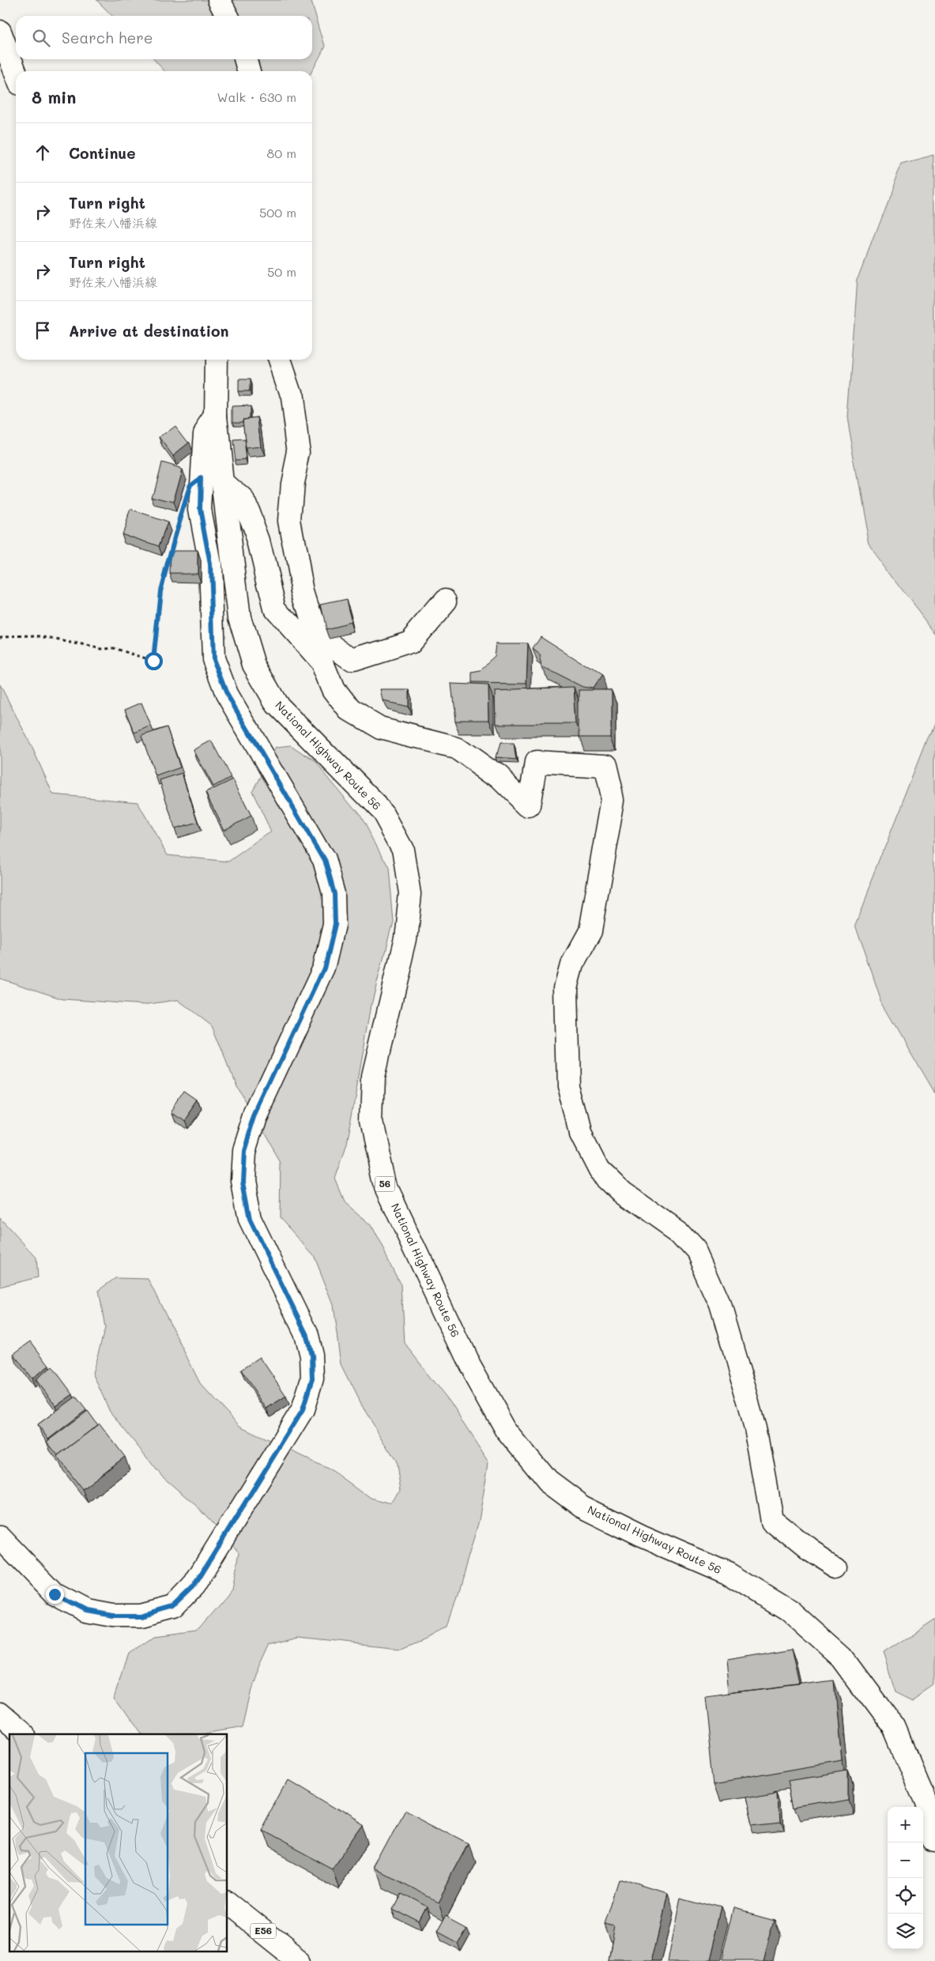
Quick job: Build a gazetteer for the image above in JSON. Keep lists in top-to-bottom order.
{
  "streets": {
    "main road": ["National Highway Route 56", "56", "E56"]
  },
  "page": {
    "search": "Search here",
    "heading": ["8 min", "Walk · 630 m"],
    "list": [
      ["Continue", "80 m"],
      ["Turn right", "野佐来八幡浜線", "500 m"],
      ["Turn right", "野佐来八幡浜線", "50 m"],
      "Arrive at destination"
    ],
    "map_buttons": ["+", "−"]
  }
}
